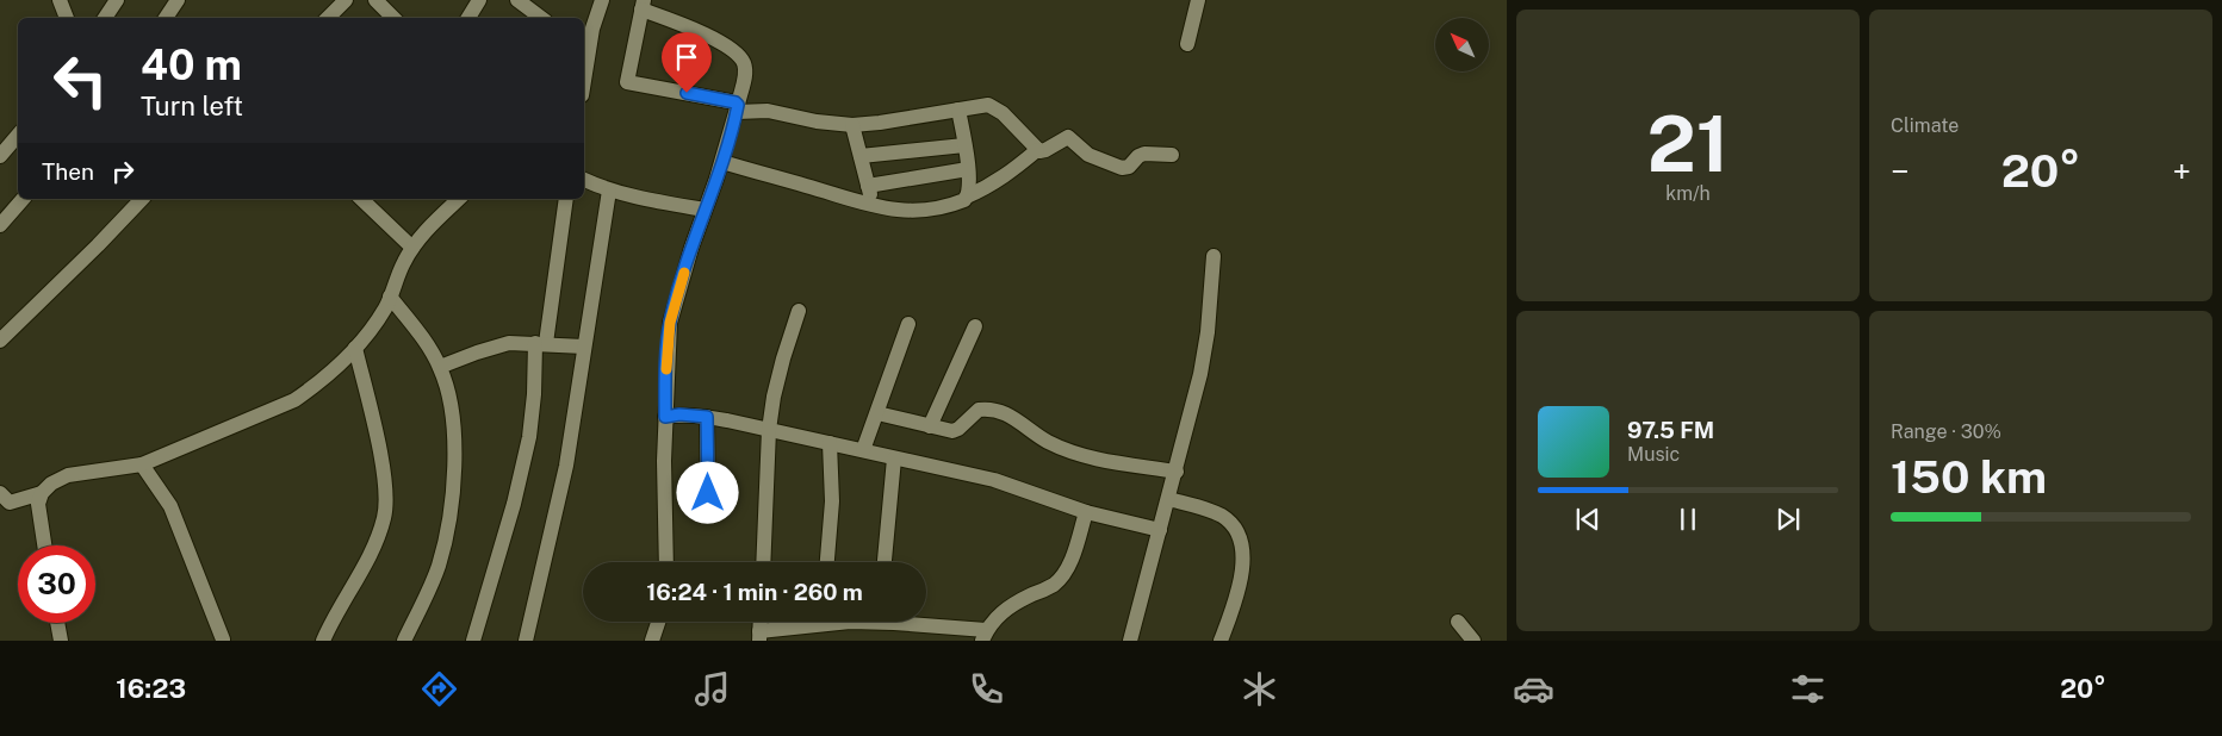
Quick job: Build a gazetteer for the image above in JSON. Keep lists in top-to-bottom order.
{
  "north": "top left",
  "page": {
    "tile": [
      ["21", "km/h"],
      "Climate",
      ["Range · 30%", "150 km"]
    ],
    "turn": ["40 m", "Turn left"],
    "then": "Then",
    "heat": ["−", "20°", "+"],
    "song": ["97.5 FM", "Music"],
    "limit": "30",
    "trip": "16:24 · 1 min · 260 m",
    "tabs": ["16:23", "20°"]
  }
}
